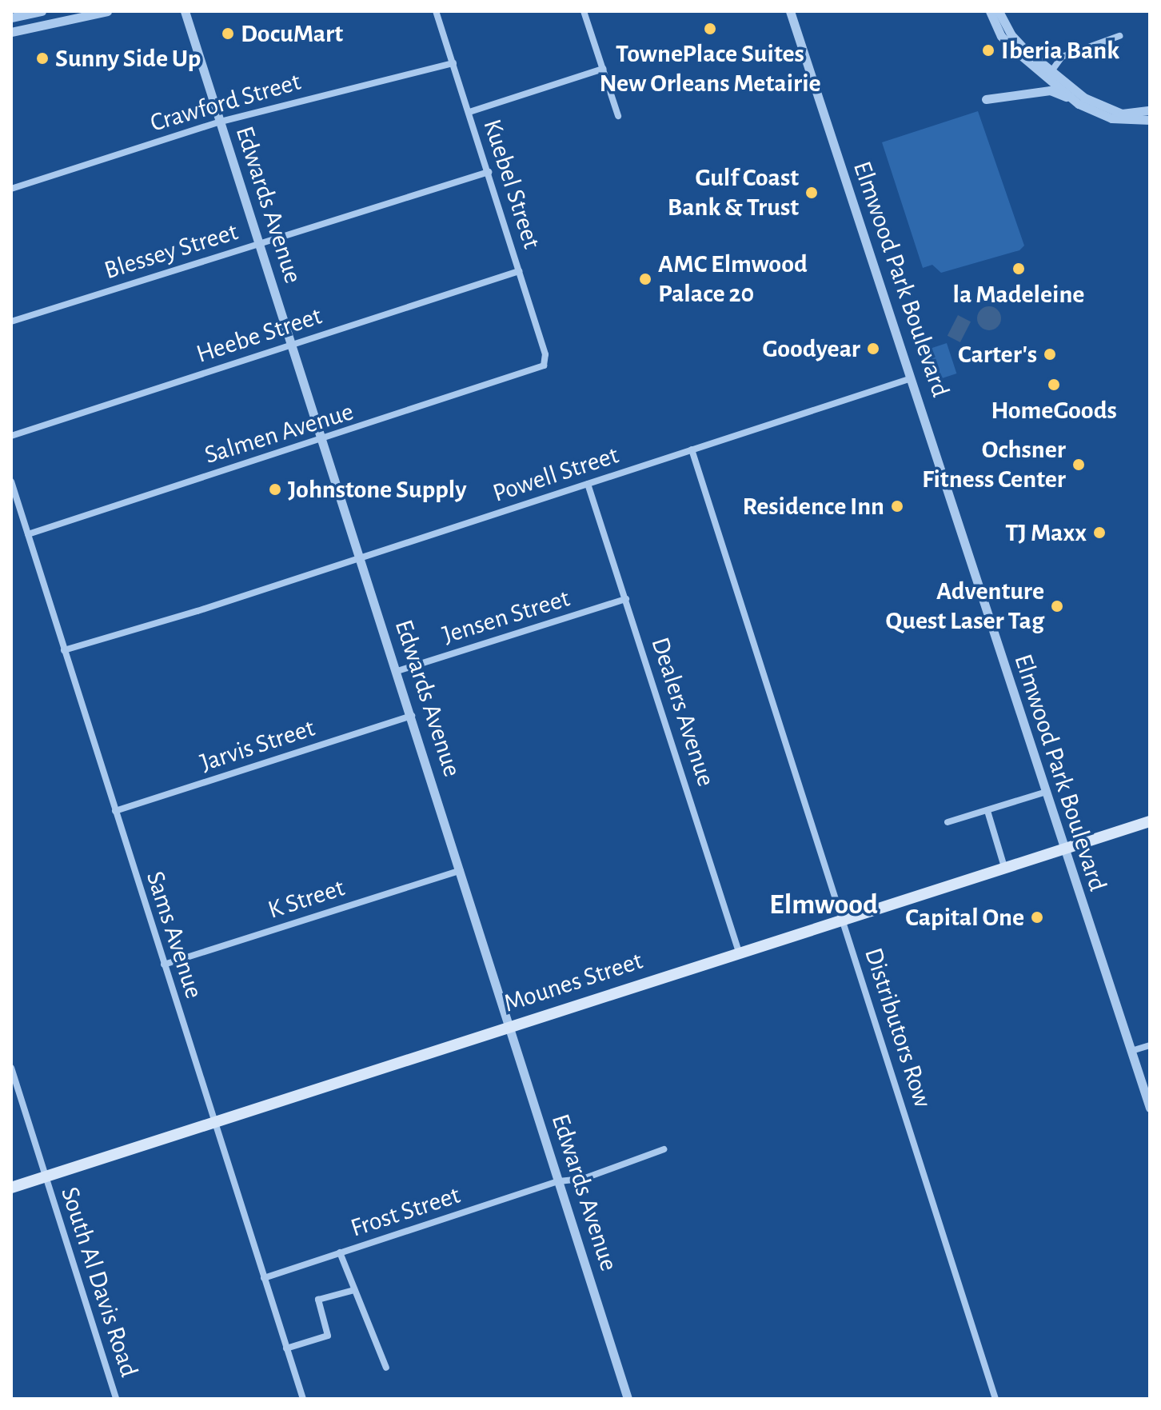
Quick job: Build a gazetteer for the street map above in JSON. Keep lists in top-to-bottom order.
{
  "streets": {
    "main road": ["Mounes Street"],
    "street": [
      "Crawford Street",
      "Kuebel Street",
      "Edwards Avenue",
      "Blessey Street",
      "Elmwood Park Boulevard",
      "Heebe Street",
      "Salmen Avenue",
      "Powell Street",
      "Jensen Street",
      "Dealers Avenue",
      "Jarvis Street",
      "K Street",
      "Sams Avenue",
      "Distributors Row",
      "Frost Street",
      "South Al Davis Road"
    ]
  },
  "crossings": [
    ["Crawford Street", "Kuebel Street"],
    ["Crawford Street", "Edwards Avenue"],
    ["Kuebel Street", "Blessey Street"],
    ["Kuebel Street", "Heebe Street"],
    ["Kuebel Street", "Salmen Avenue"],
    ["Edwards Avenue", "Blessey Street"],
    ["Edwards Avenue", "Heebe Street"],
    ["Edwards Avenue", "Salmen Avenue"],
    ["Edwards Avenue", "Powell Street"],
    ["Edwards Avenue", "Jensen Street"],
    ["Edwards Avenue", "Jarvis Street"],
    ["Edwards Avenue", "K Street"],
    ["Edwards Avenue", "Mounes Street"],
    ["Edwards Avenue", "Frost Street"],
    ["Elmwood Park Boulevard", "Powell Street"],
    ["Elmwood Park Boulevard", "Mounes Street"],
    ["Salmen Avenue", "Sams Avenue"],
    ["Powell Street", "Dealers Avenue"],
    ["Powell Street", "Sams Avenue"],
    ["Powell Street", "Distributors Row"],
    ["Jensen Street", "Dealers Avenue"],
    ["Dealers Avenue", "Mounes Street"],
    ["Jarvis Street", "Sams Avenue"],
    ["K Street", "Sams Avenue"],
    ["Sams Avenue", "Mounes Street"],
    ["Sams Avenue", "Frost Street"],
    ["Mounes Street", "Distributors Row"],
    ["Mounes Street", "South Al Davis Road"]
  ],
  "districts": ["Elmwood"],
  "places": [
    "TownePlace Suites New Orleans Metairie",
    "DocuMart",
    "Iberia Bank",
    "Sunny Side Up",
    "Gulf Coast Bank & Trust",
    "la Madeleine",
    "AMC Elmwood Palace 20",
    "Goodyear",
    "Carter's",
    "HomeGoods",
    "Ochsner Fitness Center",
    "Johnstone Supply",
    "Residence Inn",
    "TJ Maxx",
    "Adventure Quest Laser Tag",
    "Capital One"
  ]
}
